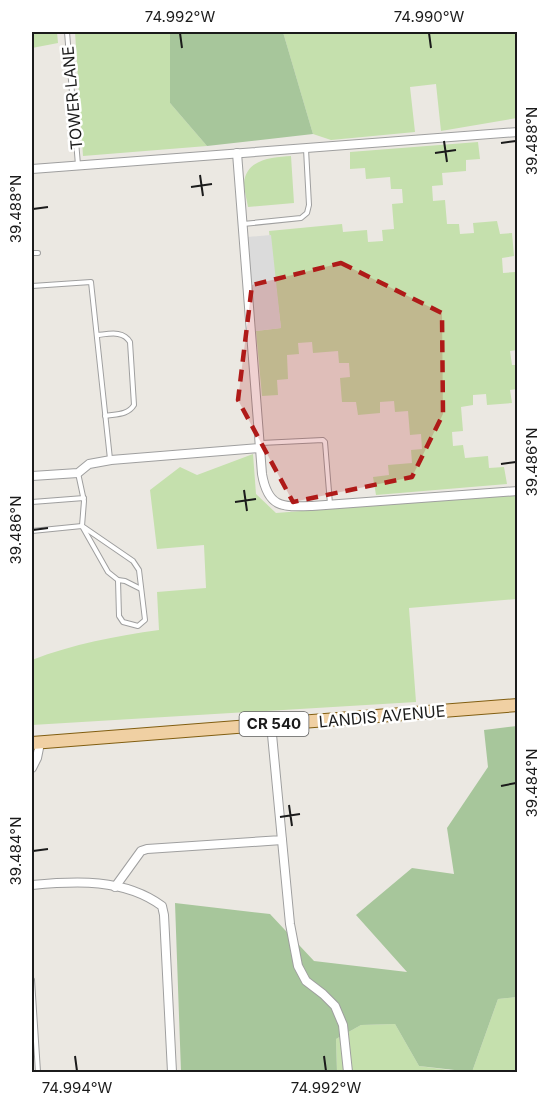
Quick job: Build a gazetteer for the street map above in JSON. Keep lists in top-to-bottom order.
{
  "streets": {
    "main road": ["LANDIS AVENUE", "CR 540"],
    "lane": ["TOWER LANE"]
  },
  "coordinates": [
    "74.992°W",
    "74.990°W",
    "39.488°N",
    "39.486°N",
    "39.484°N",
    "74.994°W"
  ]
}
